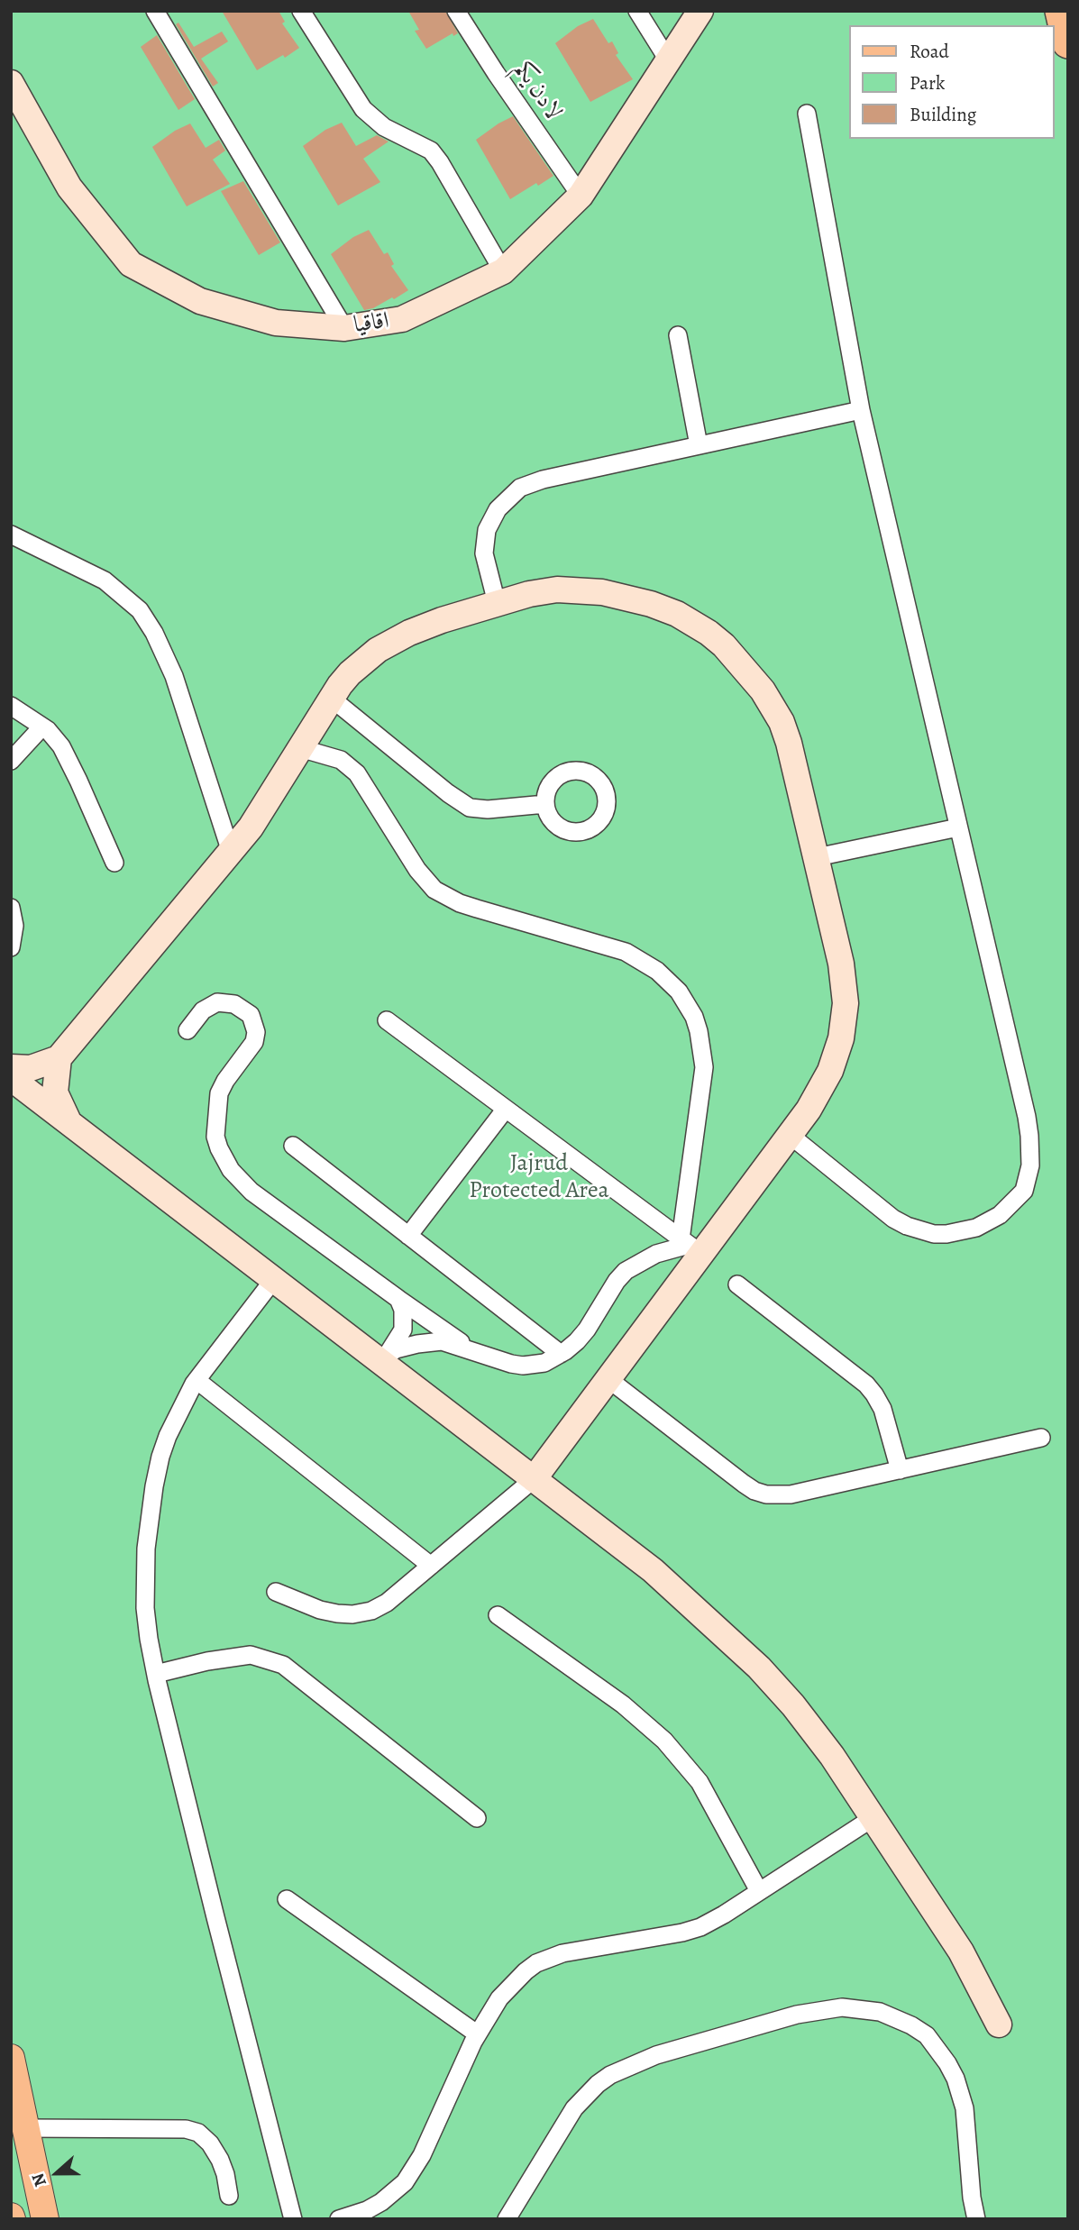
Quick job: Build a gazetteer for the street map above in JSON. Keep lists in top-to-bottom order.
{
  "streets": {
    "main road": ["اقاقیا"],
    "street": ["لادن یکم"]
  },
  "crossings": [
    ["لادن یکم", "اقاقیا"]
  ],
  "parks": ["Jajrud Protected Area"],
  "legend": ["Road", "Park", "Building"],
  "north": "left"
}
